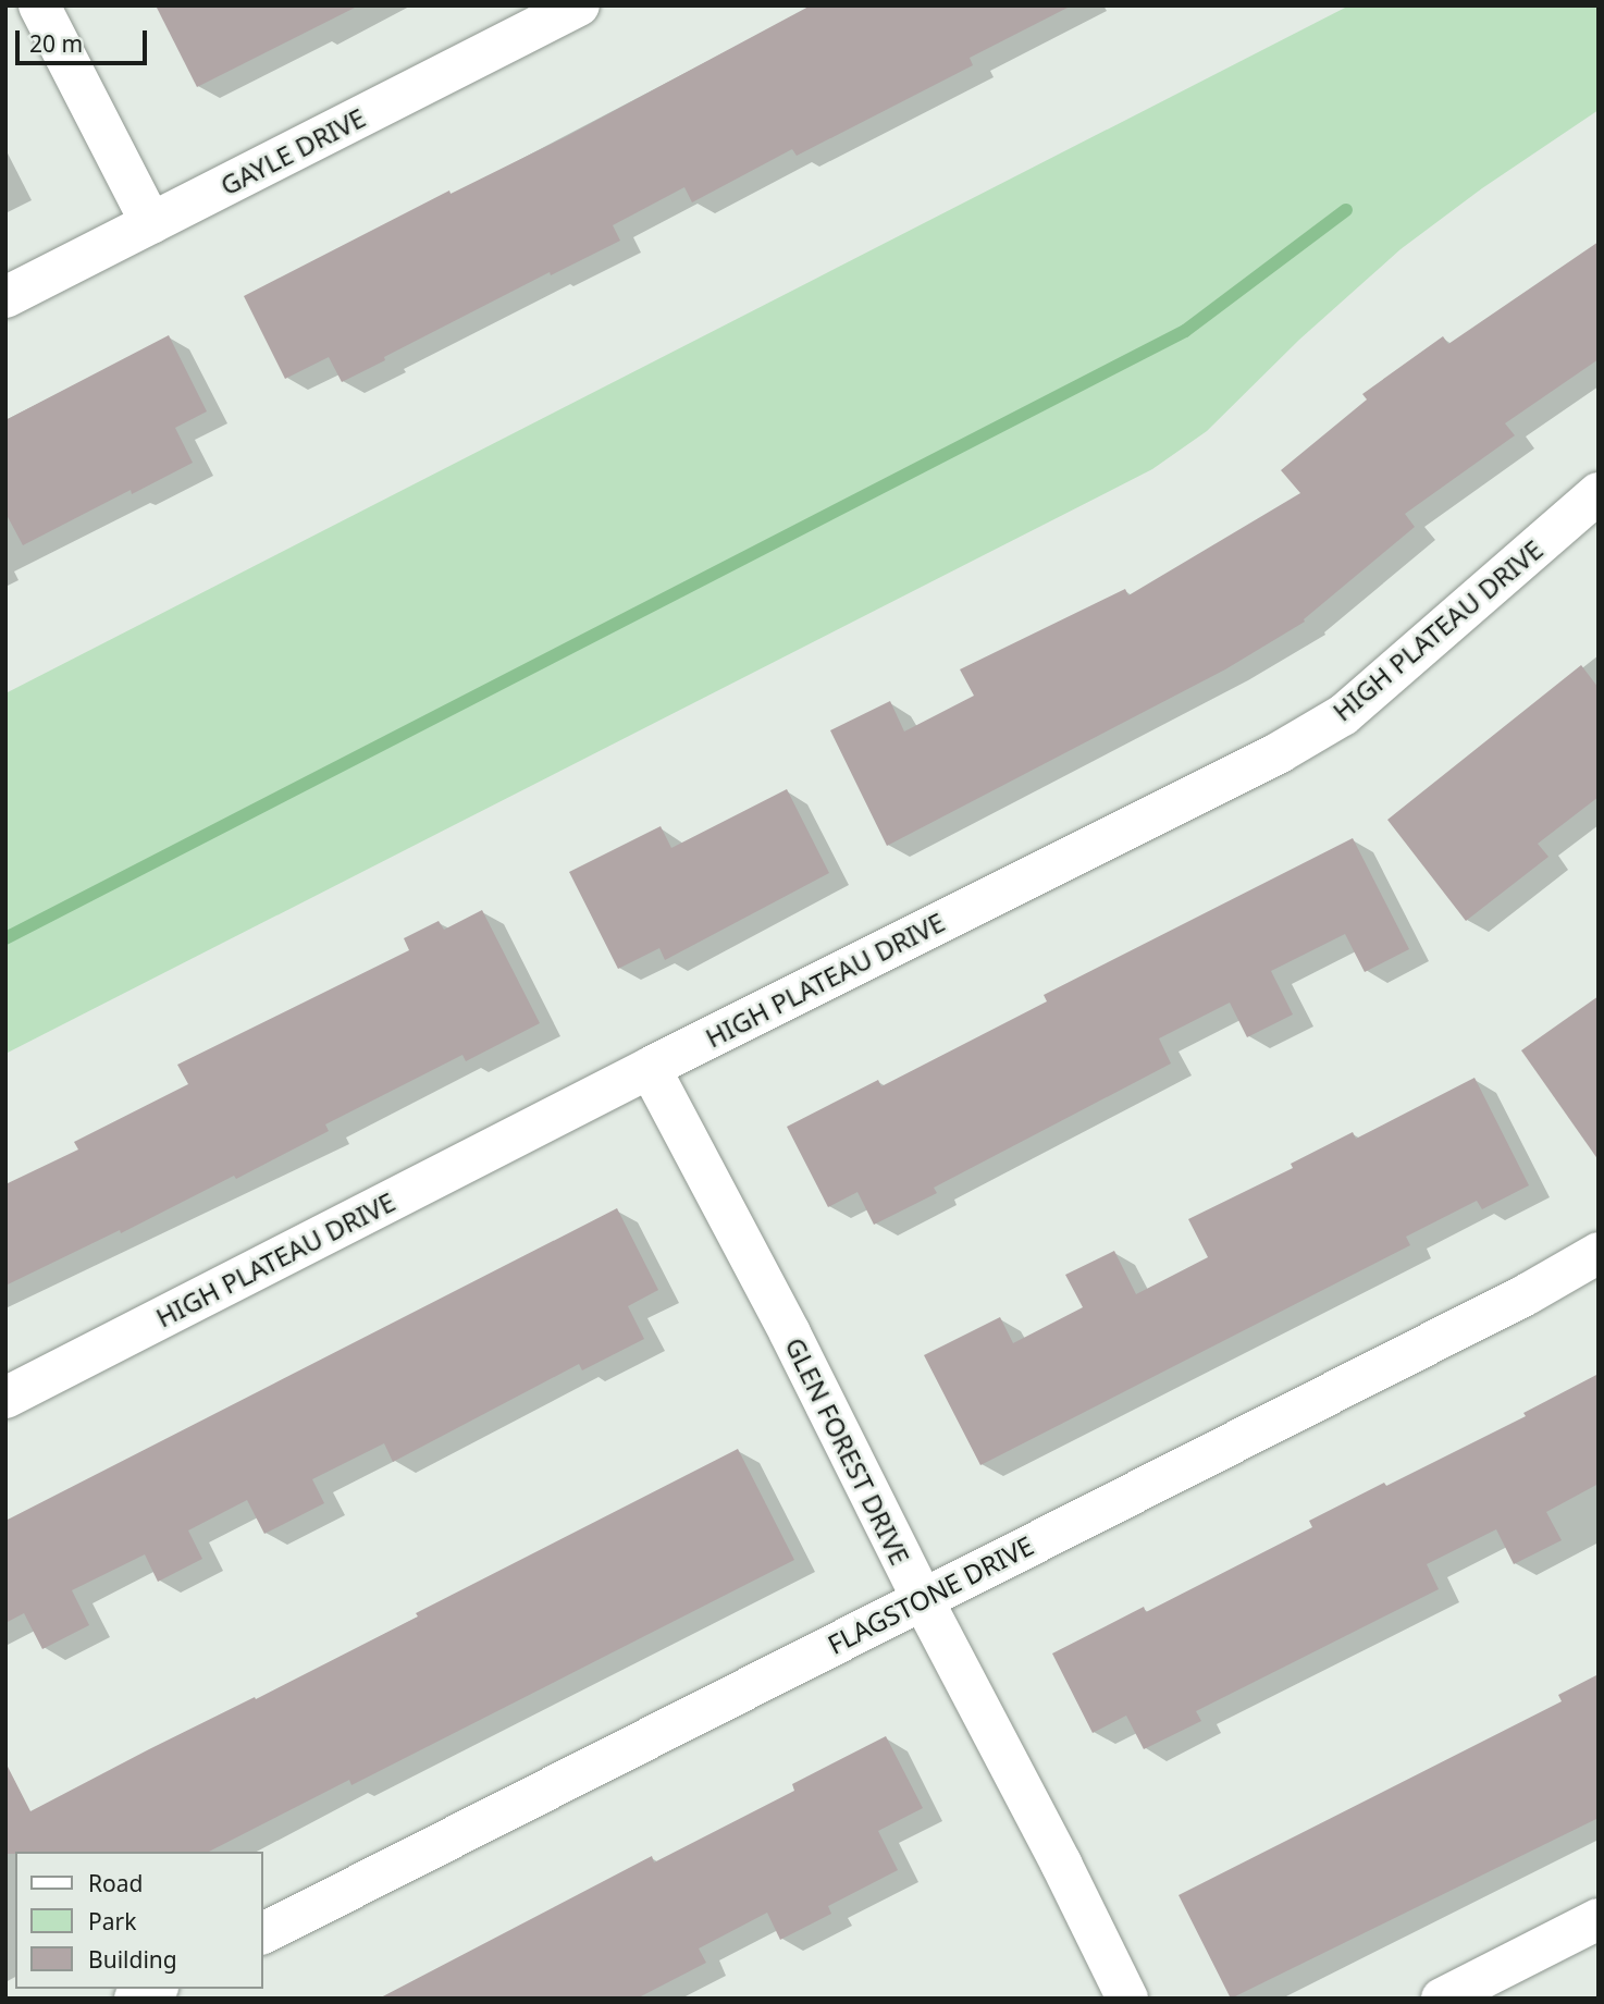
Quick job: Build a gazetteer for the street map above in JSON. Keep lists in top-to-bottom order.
{
  "streets": {
    "street": [
      "GAYLE DRIVE",
      "HIGH PLATEAU DRIVE",
      "GLEN FOREST DRIVE",
      "FLAGSTONE DRIVE"
    ]
  },
  "crossings": [
    ["HIGH PLATEAU DRIVE", "GLEN FOREST DRIVE"],
    ["GLEN FOREST DRIVE", "FLAGSTONE DRIVE"]
  ],
  "legend": ["Road", "Park", "Building"],
  "scale_bar": "20 m"
}
